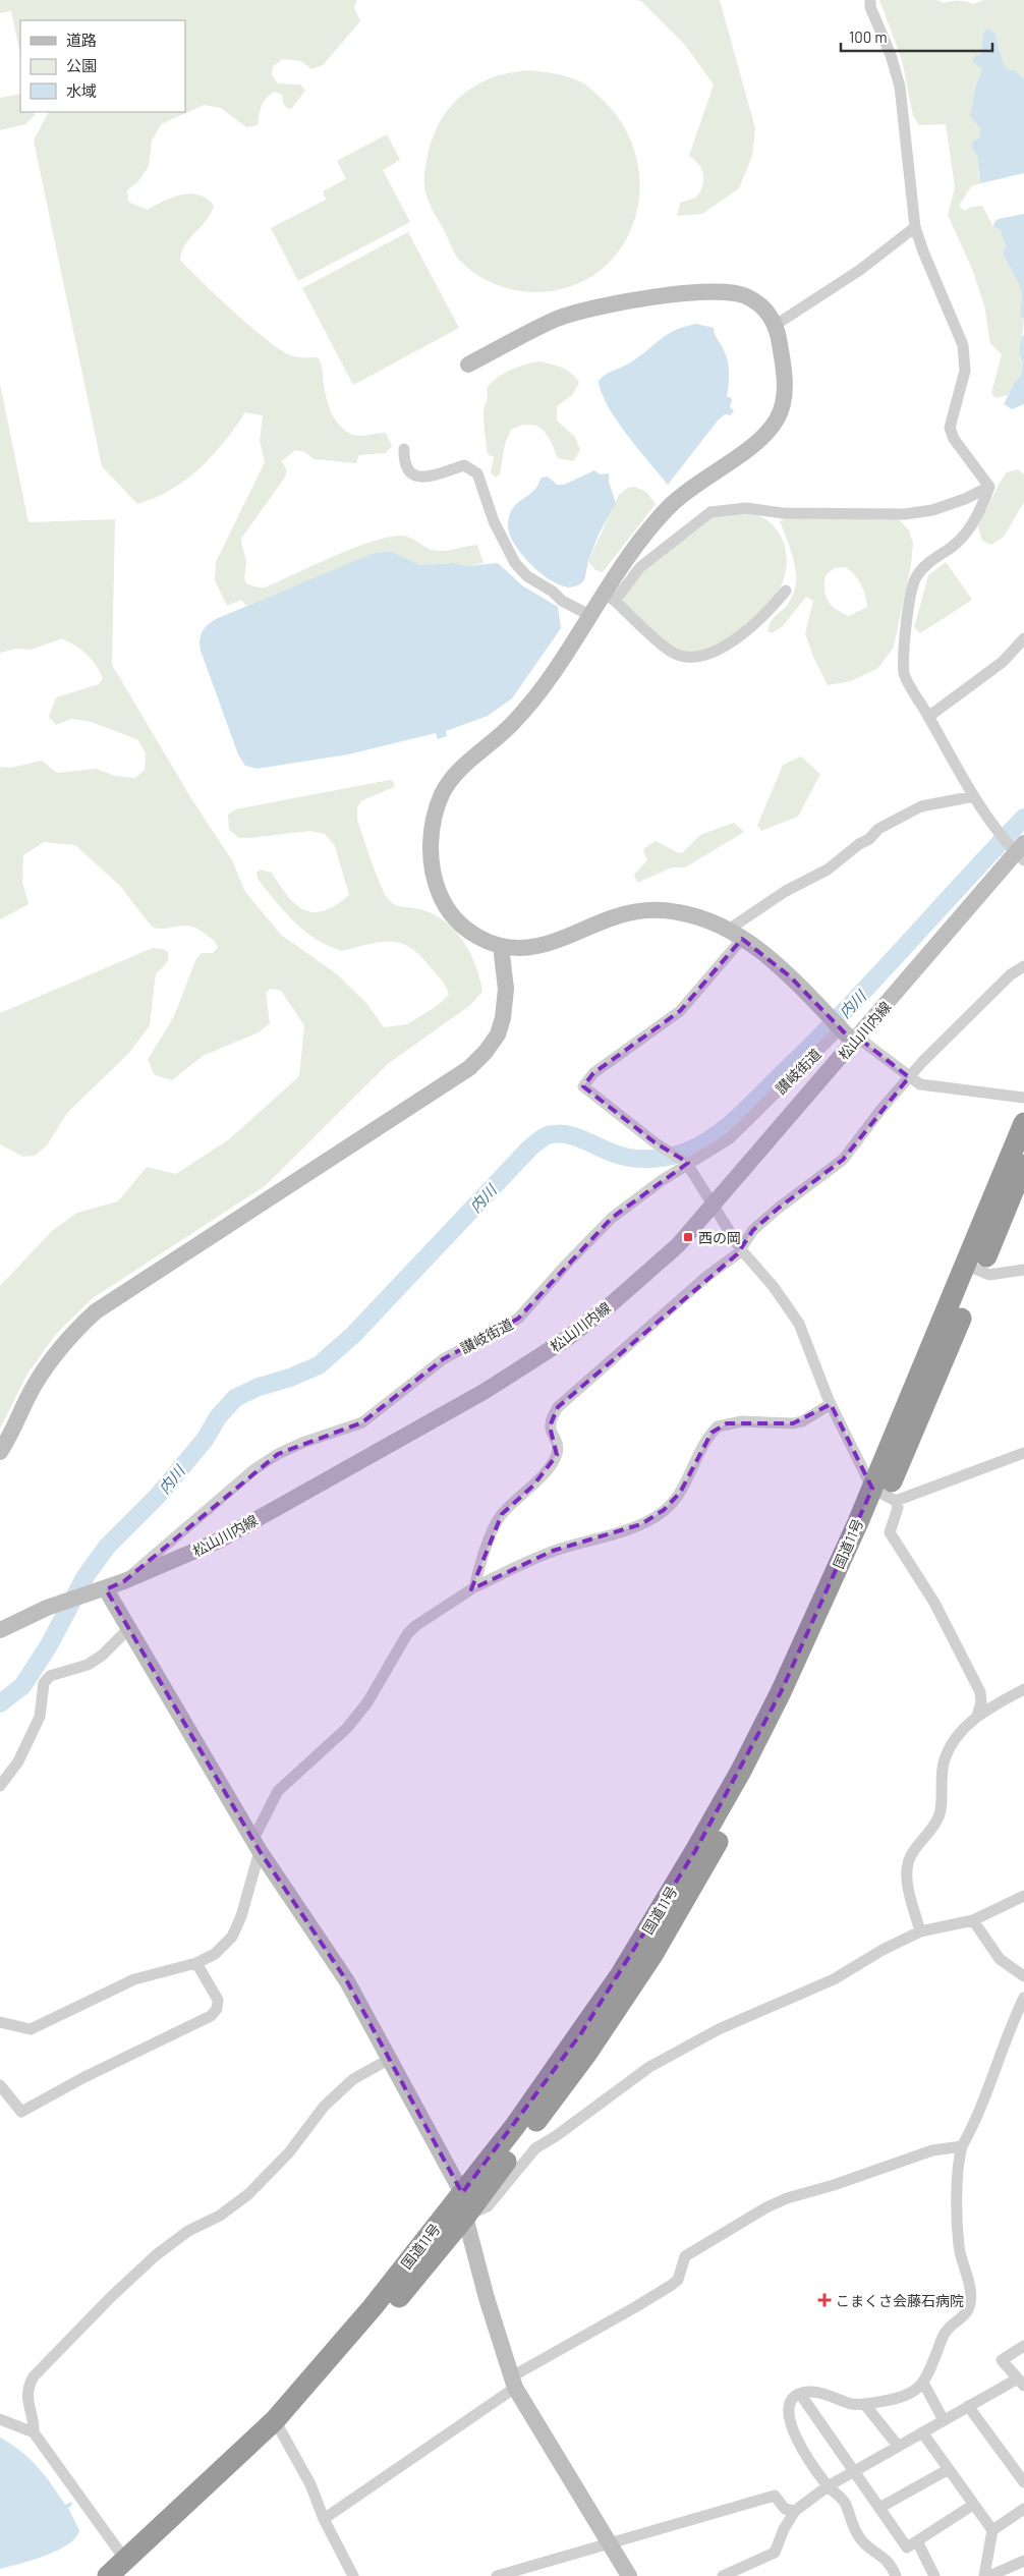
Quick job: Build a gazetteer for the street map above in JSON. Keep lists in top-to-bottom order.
{
  "streets": {
    "highway": ["国道11号"],
    "street": ["松山川内線", "讃岐街道"]
  },
  "crossings": [
    ["松山川内線", "讃岐街道"]
  ],
  "water": ["内川"],
  "places": {
    "transit": ["西の岡"],
    "health": ["こまくさ会藤石病院"]
  },
  "legend": ["道路", "公園", "水域"],
  "scale_bar": "100 m"
}
